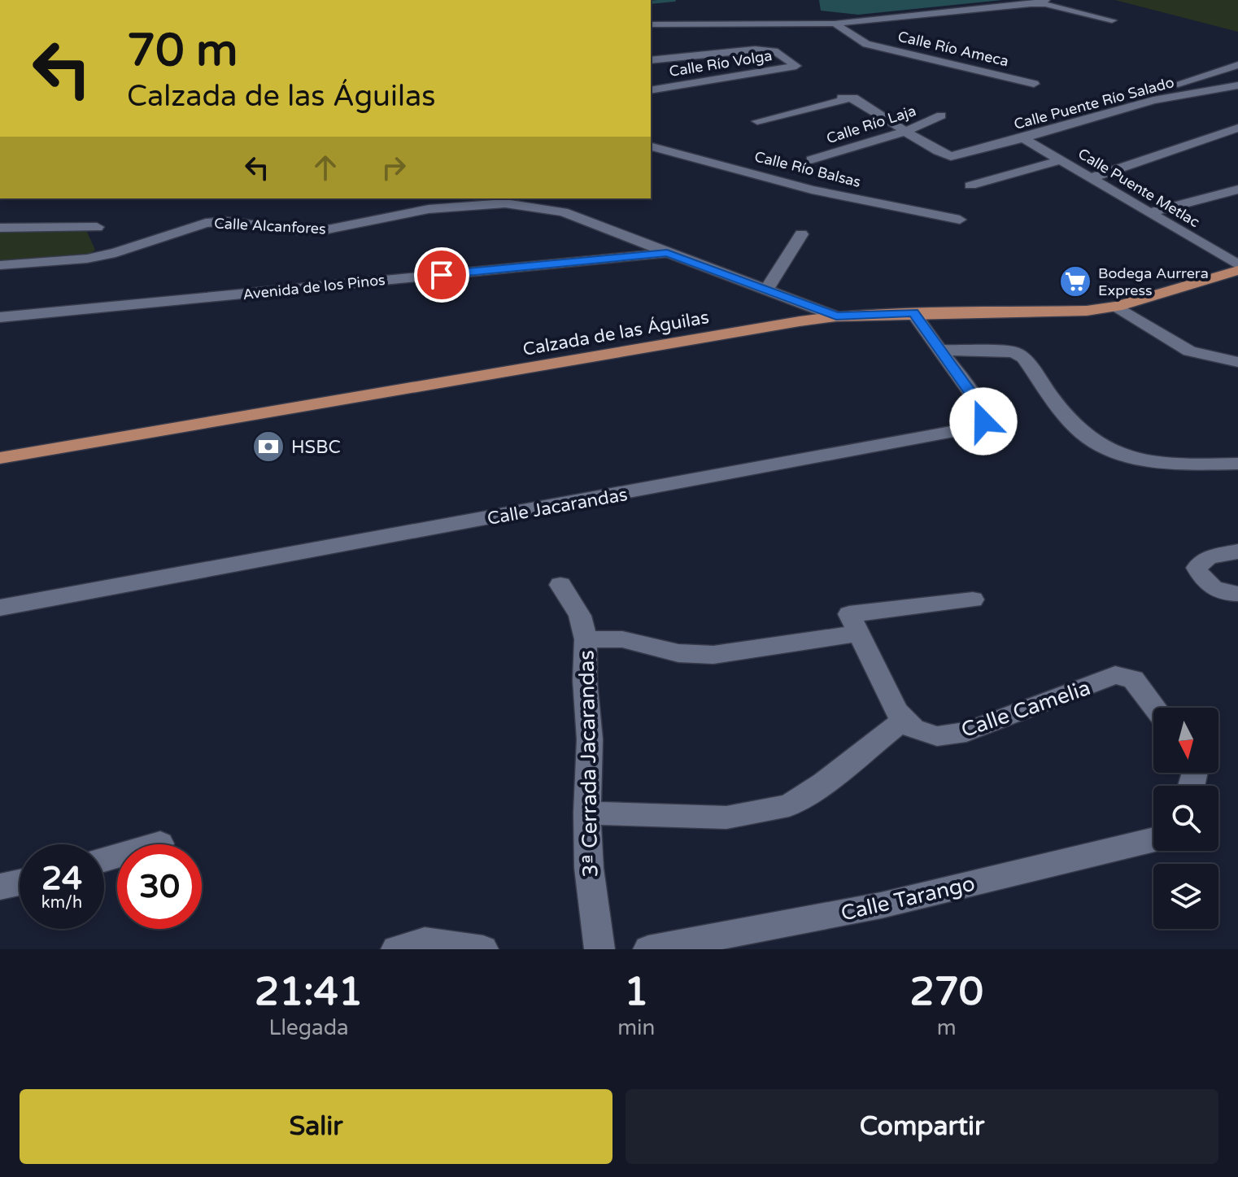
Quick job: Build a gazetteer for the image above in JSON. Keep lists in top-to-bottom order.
{
  "streets": {
    "main road": ["Calzada de las Águilas"],
    "street": [
      "Calle Río Ameca",
      "Calle Río Volga",
      "Calle Puente Río Salado",
      "Calle Río Laja",
      "Calle Río Balsas",
      "Calle Puente Metlac",
      "Calle Alcanfores",
      "Avenida de los Pinos",
      "Calle Jacarandas",
      "Calle Camelia",
      "3ª Cerrada Jacarandas",
      "Calle Tarango"
    ]
  },
  "crossings": [
    ["Calle Puente Río Salado", "Calle Río Laja"],
    ["Calle Puente Río Salado", "Calle Puente Metlac"],
    ["Calle Puente Metlac", "Calzada de las Águilas"],
    ["Calle Alcanfores", "Avenida de los Pinos"],
    ["Calle Alcanfores", "Calzada de las Águilas"],
    ["Calzada de las Águilas", "Calle Jacarandas"]
  ],
  "places": {
    "supermarket": ["Bodega Aurrera Express"],
    "bank": ["HSBC"]
  },
  "north": "bottom",
  "page": {
    "turn": ["70 m", "Calzada de las Águilas"],
    "speed": "24 km/h",
    "limit": "30",
    "eta": [
      "21:41",
      "Llegada",
      "1",
      "min",
      "270",
      "m"
    ],
    "buttons": ["Salir", "Compartir"]
  }
}
